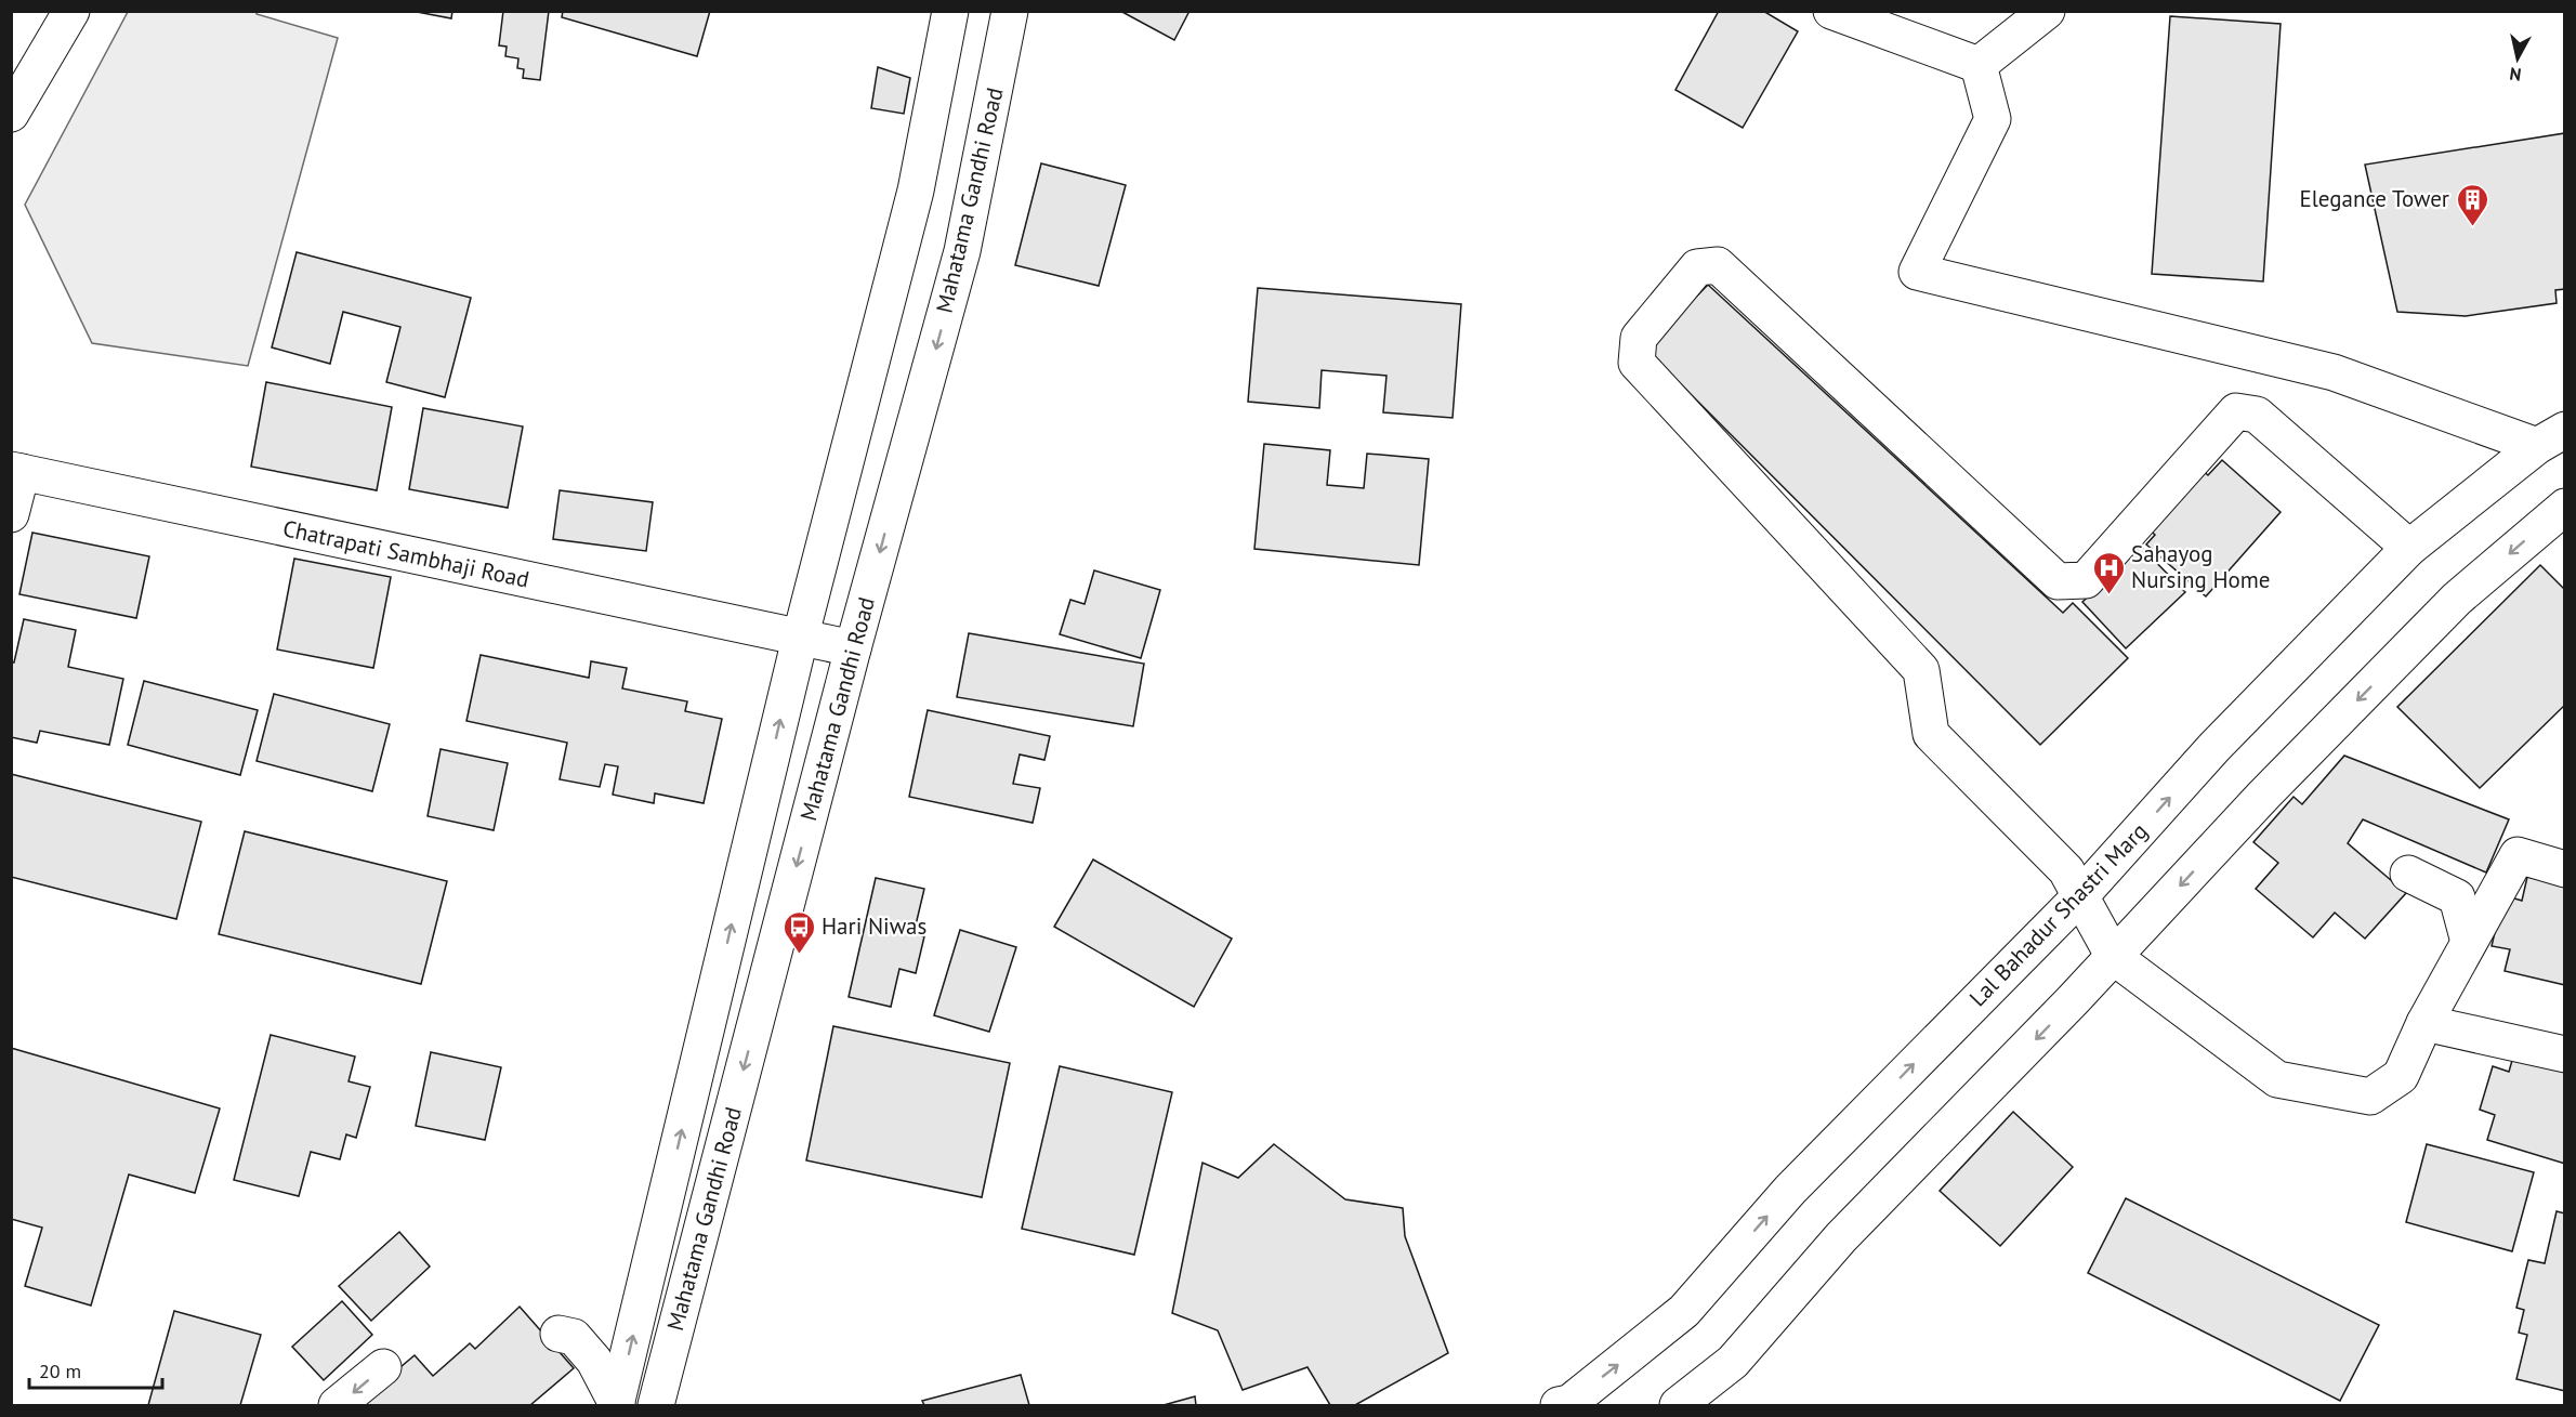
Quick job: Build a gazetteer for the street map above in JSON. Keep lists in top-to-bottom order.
{
  "streets": {
    "main road": ["Mahatama Gandhi Road", "Chatrapati Sambhaji Road", "Lal Bahadur Shastri Marg"]
  },
  "crossings": [
    ["Mahatama Gandhi Road", "Chatrapati Sambhaji Road"]
  ],
  "places": {
    "building": ["Elegance Tower"],
    "hospital": ["Sahayog Nursing Home"],
    "bus stop": ["Hari Niwas"]
  },
  "scale_bar": "20 m",
  "north": "bottom"
}
